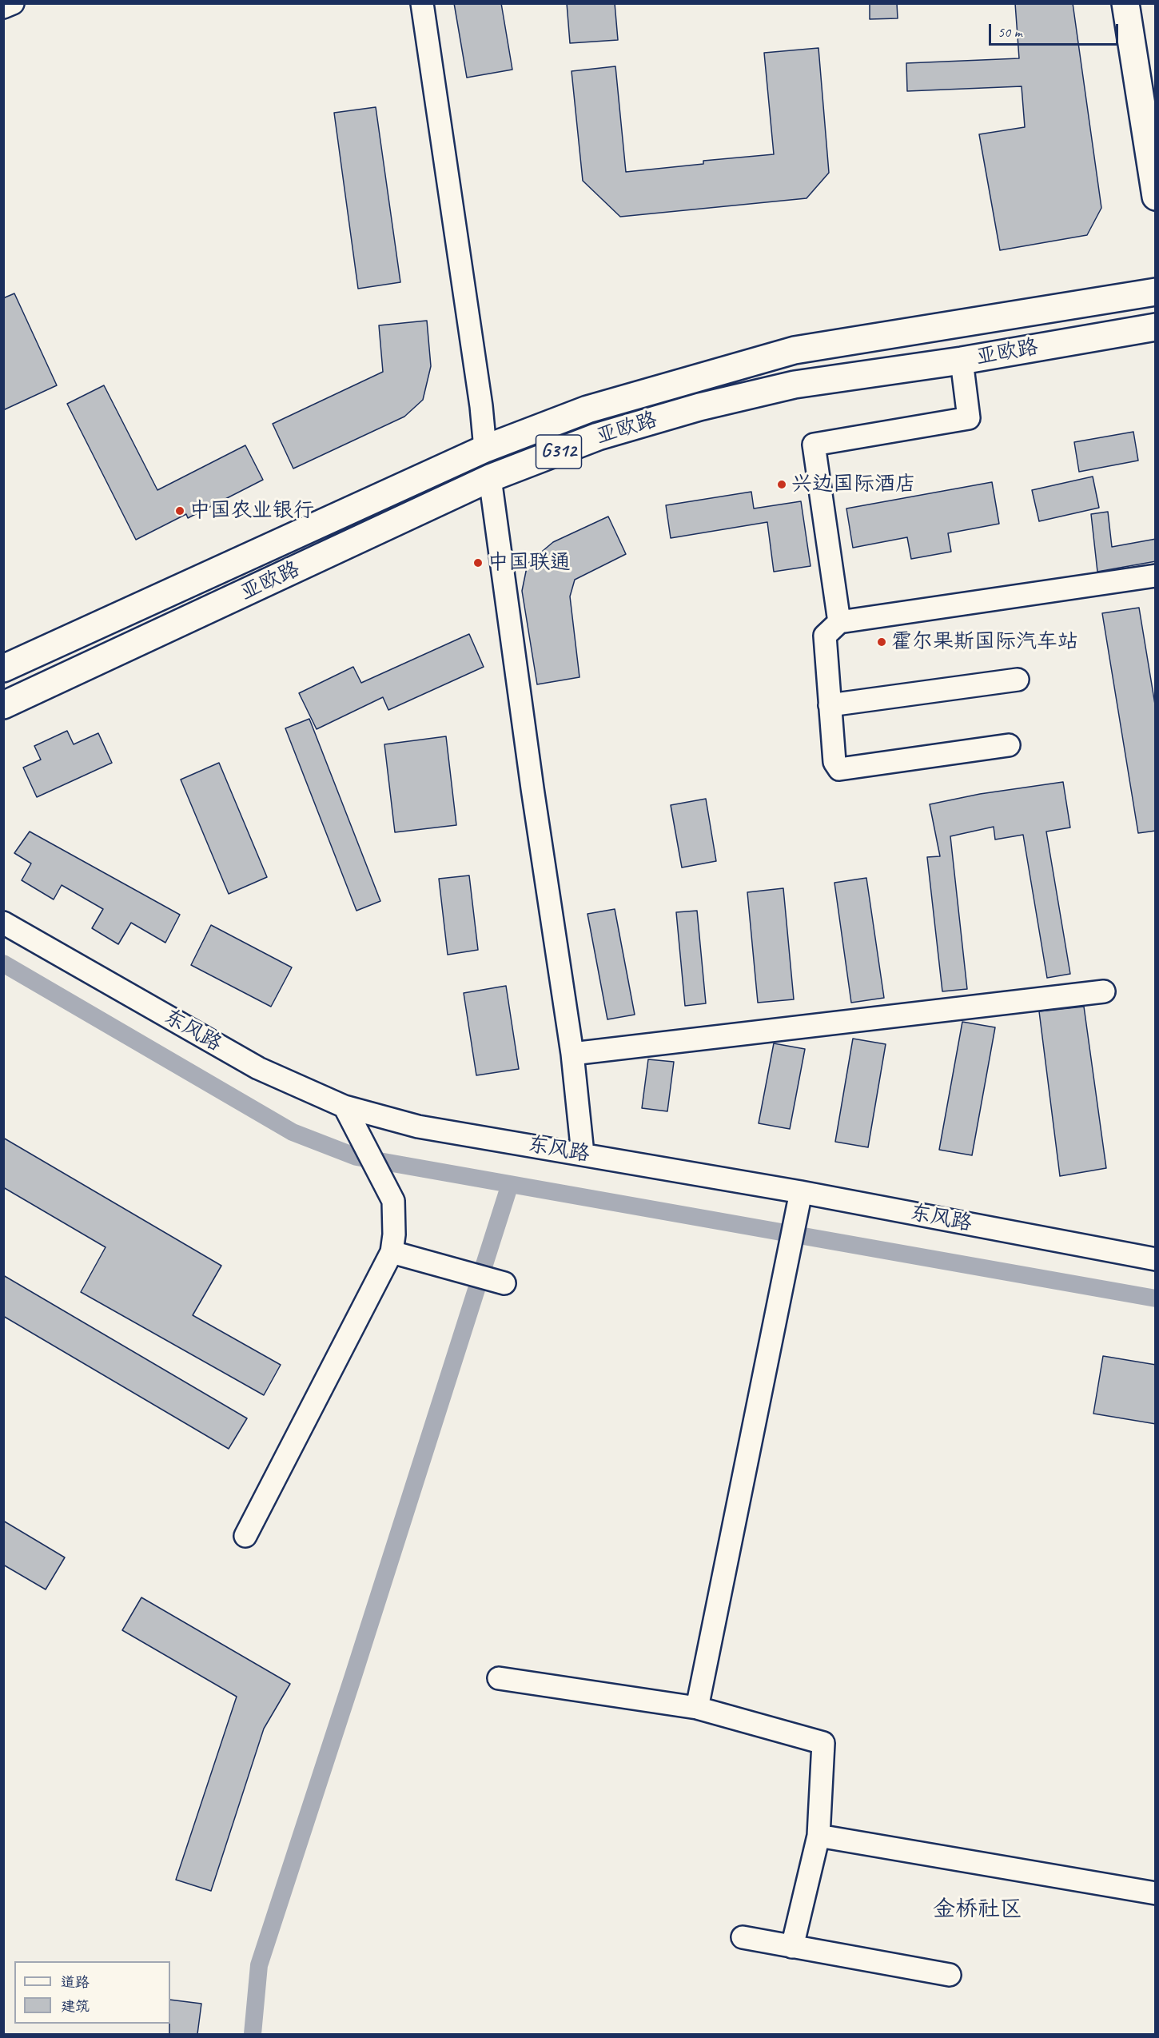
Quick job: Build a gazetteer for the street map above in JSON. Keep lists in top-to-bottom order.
{
  "streets": {
    "main road": ["亚欧路", "G312"],
    "street": ["东风路"]
  },
  "districts": ["金桥社区"],
  "places": [
    "兴边国际酒店",
    "中国农业银行",
    "中国联通",
    "霍尔果斯国际汽车站"
  ],
  "legend": ["道路", "建筑"],
  "scale_bar": "50 m"
}
